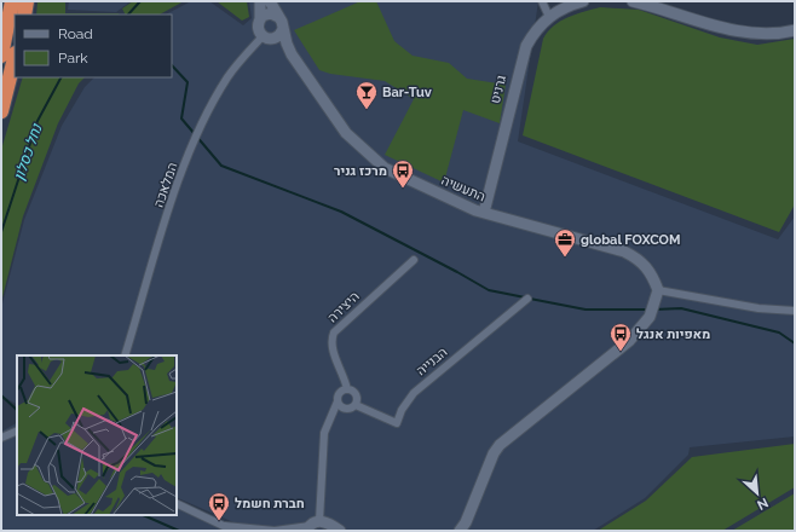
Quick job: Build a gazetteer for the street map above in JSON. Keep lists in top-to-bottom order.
{
  "streets": {
    "street": [
      "גרניט",
      "המלאכה",
      "התעשיה",
      "היצירה",
      "הבנייה"
    ]
  },
  "crossings": [
    ["גרניט", "התעשיה"],
    ["המלאכה", "התעשיה"],
    ["היצירה", "הבנייה"]
  ],
  "water": ["נחל כסלון"],
  "places": {
    "bar": ["Bar-Tuv"],
    "bus stop": ["מרכז גניר", "מאפיות אנגל", "חברת חשמל"],
    "office": ["global FOXCOM"]
  },
  "legend": ["Road", "Park"],
  "north": "bottom right"
}
